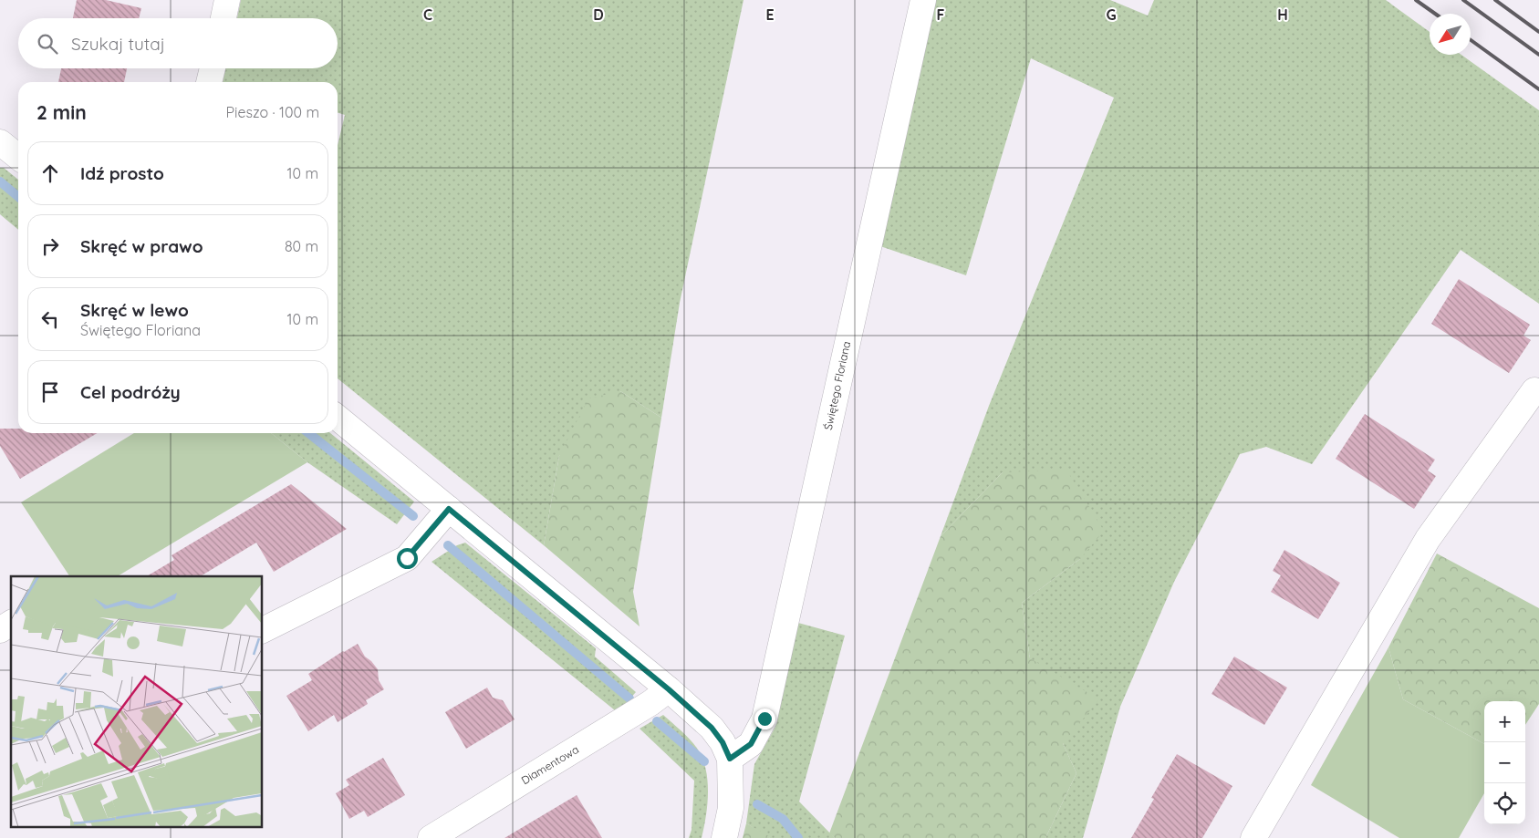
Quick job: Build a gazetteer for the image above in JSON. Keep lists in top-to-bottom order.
{
  "streets": {
    "street": ["Świętego Floriana", "Diamentowa"]
  },
  "north": "bottom left",
  "page": {
    "search": "Szukaj tutaj",
    "heading": ["2 min", "Pieszo · 100 m"],
    "list": [
      ["Idź prosto", "10 m"],
      ["Skręć w prawo", "80 m"],
      ["Skręć w lewo", "Świętego Floriana", "10 m"],
      "Cel podróży"
    ],
    "map_buttons": ["+", "−"]
  },
  "grid": {
    "columns": [
      "C",
      "D",
      "E",
      "F",
      "G",
      "H"
    ]
  }
}
